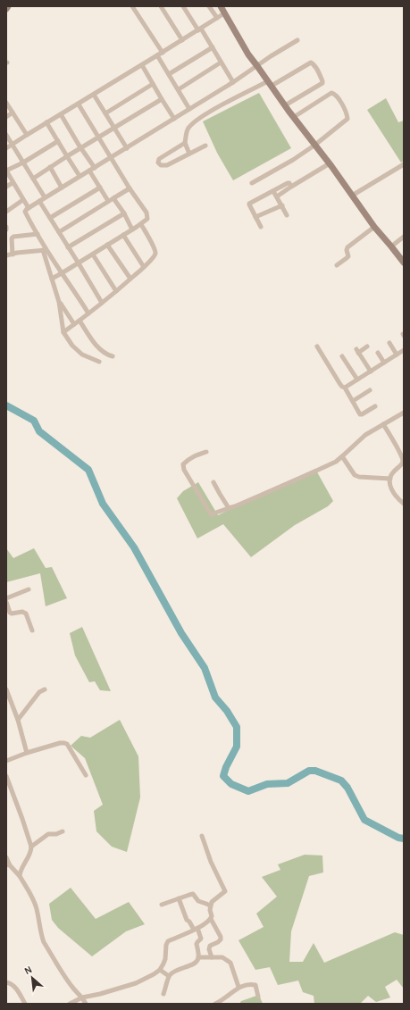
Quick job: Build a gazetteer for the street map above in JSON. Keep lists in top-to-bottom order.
{
  "north": "top left"
}
